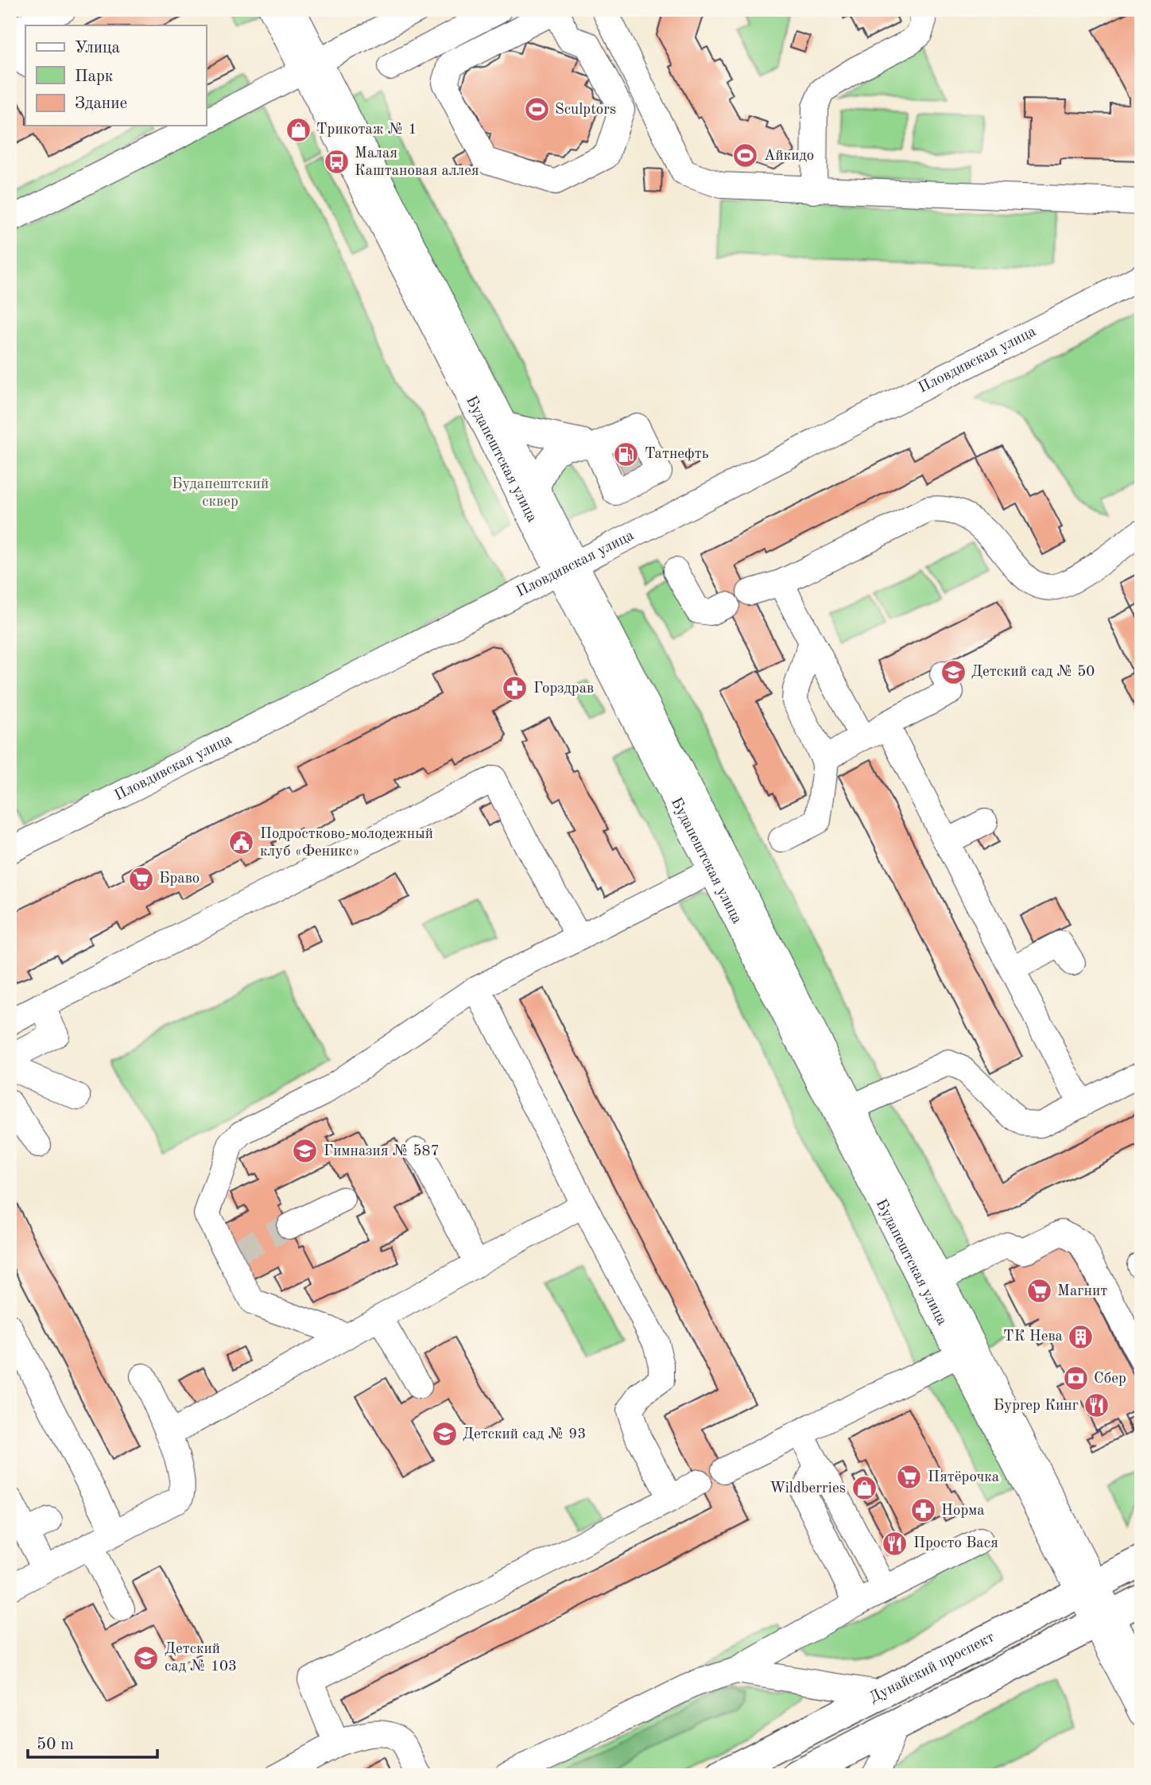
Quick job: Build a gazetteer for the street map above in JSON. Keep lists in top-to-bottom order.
{
  "streets": {
    "main road": ["Дунайский проспект"],
    "street": ["Пловдивская улица", "Будапештская улица"]
  },
  "crossings": [
    ["Пловдивская улица", "Будапештская улица"],
    ["Будапештская улица", "Дунайский проспект"]
  ],
  "parks": ["Будапештский сквер"],
  "places": {
    "sports": ["Sculptors", "Айкидо"],
    "shop": ["Трикотаж № 1", "Wildberries"],
    "bus stop": ["Малая Каштановая аллея"],
    "fuel station": ["Татнефть"],
    "school or university": [
      "Детский сад № 50",
      "Гимназия № 587",
      "Детский сад № 93",
      "Детский сад № 103"
    ],
    "pharmacy": ["Горздрав", "Норма"],
    "public building": ["Подростково-молодежный клуб «Феникс»"],
    "supermarket": ["Браво", "Магнит", "Пятёрочка"],
    "building": ["ТК Нева"],
    "bank": ["Сбер"],
    "restaurant": ["Бургер Кинг", "Просто Вася"]
  },
  "legend": ["Улица", "Парк", "Здание"],
  "scale_bar": "50 m"
}
